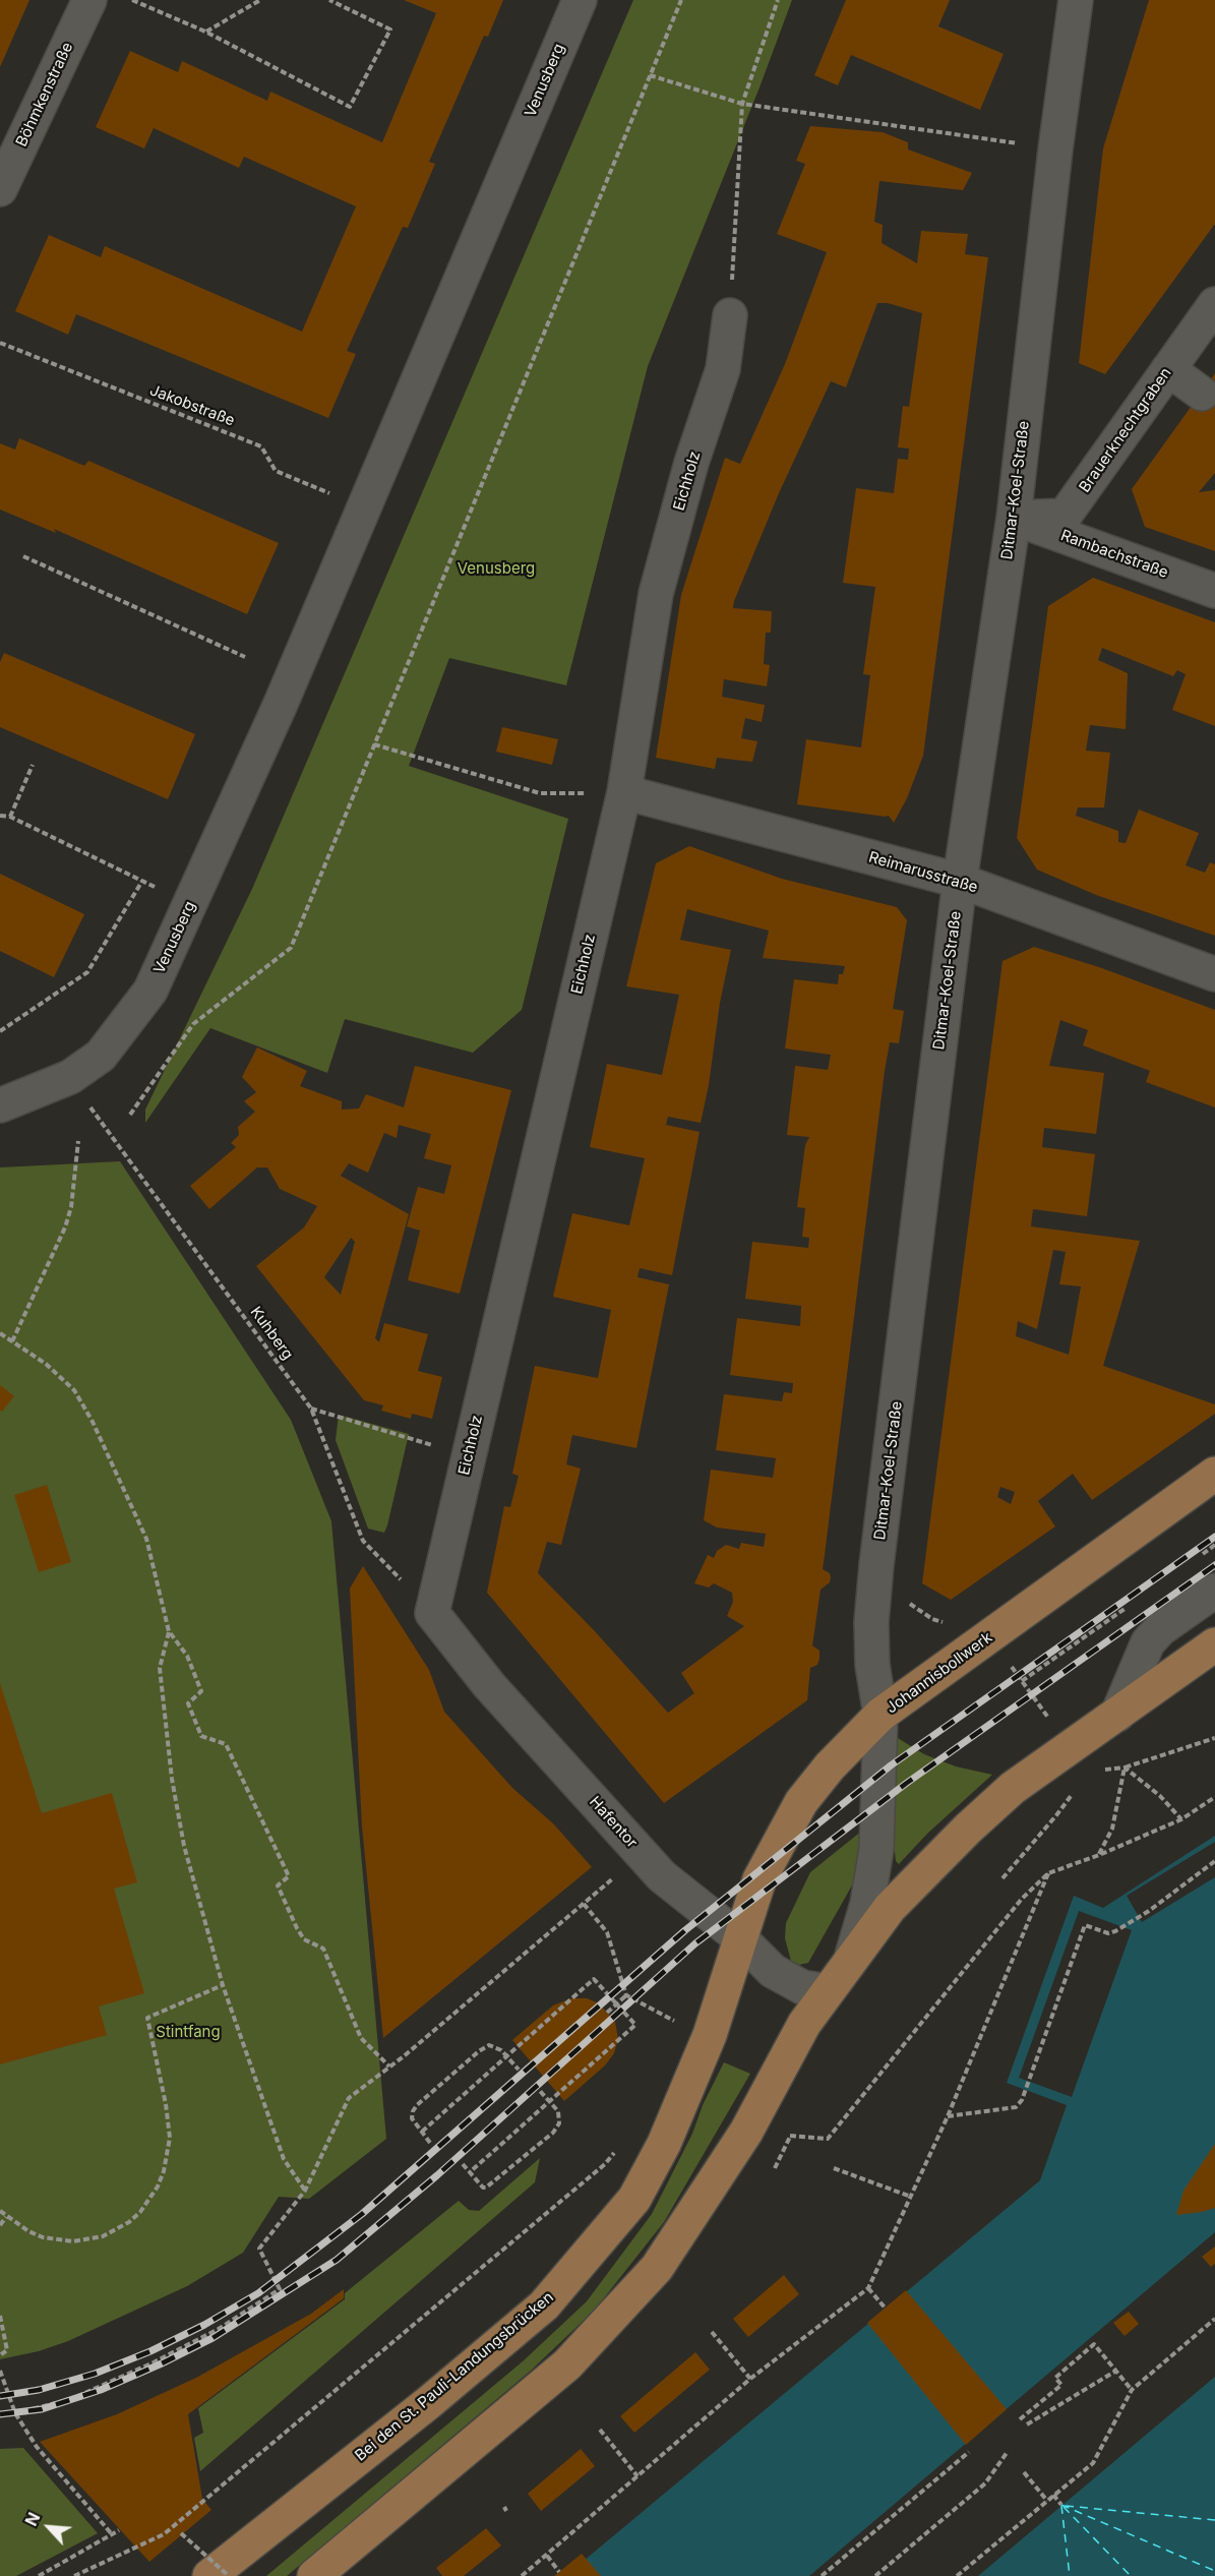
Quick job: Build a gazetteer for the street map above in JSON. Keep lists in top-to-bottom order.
{
  "streets": {
    "main road": ["Johannisbollwerk", "Bei den St. Pauli-Landungsbrücken"],
    "street": [
      "Venusberg",
      "Böhmkenstraße",
      "Brauerknechtgraben",
      "Eichholz",
      "Ditmar-Koel-Straße",
      "Rambachstraße",
      "Reimarusstraße",
      "Hafentor"
    ],
    "path": ["Jakobstraße", "Kuhberg"]
  },
  "crossings": [
    ["Venusberg", "Jakobstraße"],
    ["Venusberg", "Kuhberg"],
    ["Brauerknechtgraben", "Ditmar-Koel-Straße"],
    ["Brauerknechtgraben", "Rambachstraße"],
    ["Eichholz", "Reimarusstraße"],
    ["Eichholz", "Kuhberg"],
    ["Eichholz", "Hafentor"],
    ["Ditmar-Koel-Straße", "Rambachstraße"],
    ["Ditmar-Koel-Straße", "Reimarusstraße"],
    ["Ditmar-Koel-Straße", "Johannisbollwerk"],
    ["Kuhberg", "Hafentor"],
    ["Johannisbollwerk", "Hafentor"],
    ["Johannisbollwerk", "Bei den St. Pauli-Landungsbrücken"],
    ["Hafentor", "Bei den St. Pauli-Landungsbrücken"]
  ],
  "parks": ["Venusberg", "Stintfang"],
  "north": "top left"
}
